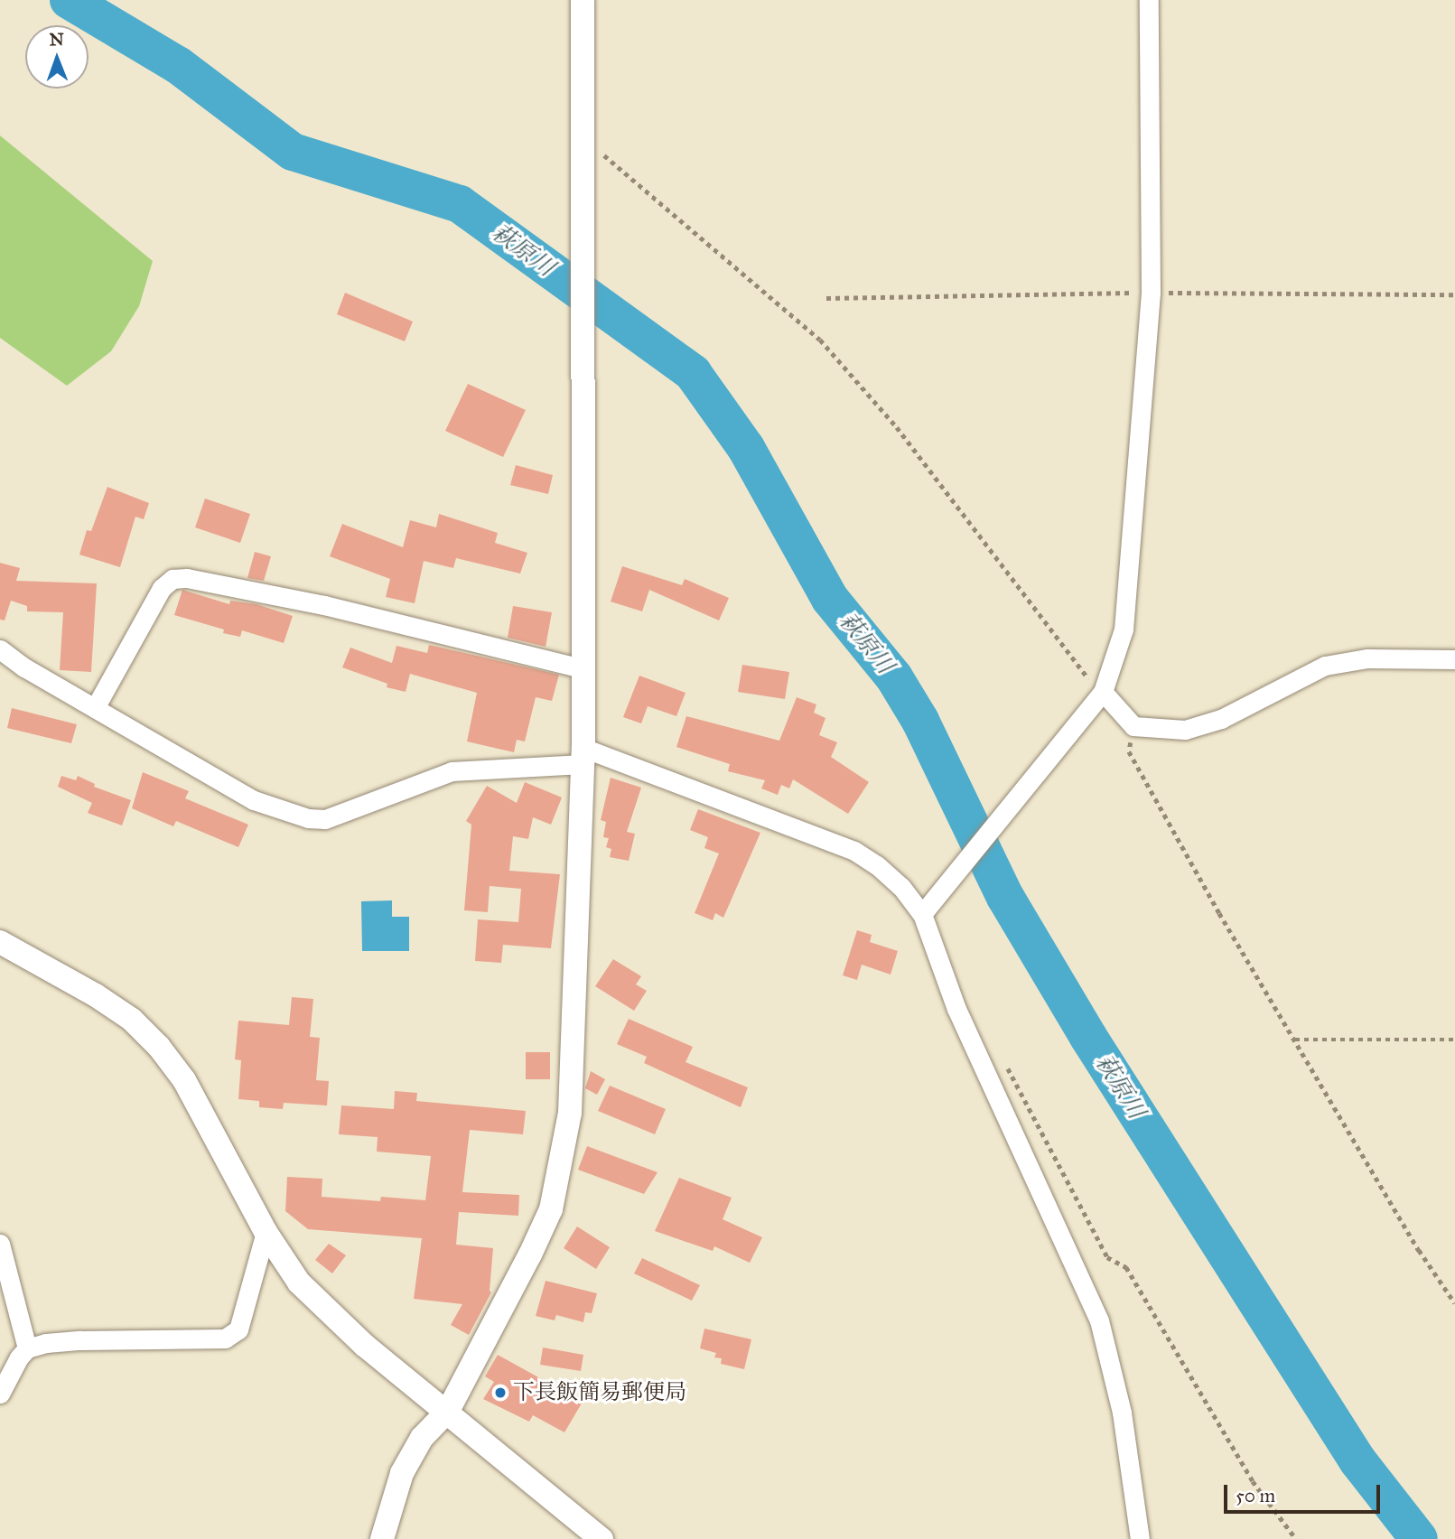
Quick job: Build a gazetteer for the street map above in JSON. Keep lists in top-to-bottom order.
{
  "water": ["萩原川"],
  "places": ["下長飯簡易郵便局"],
  "scale_bar": "50 m",
  "north": "top"
}
